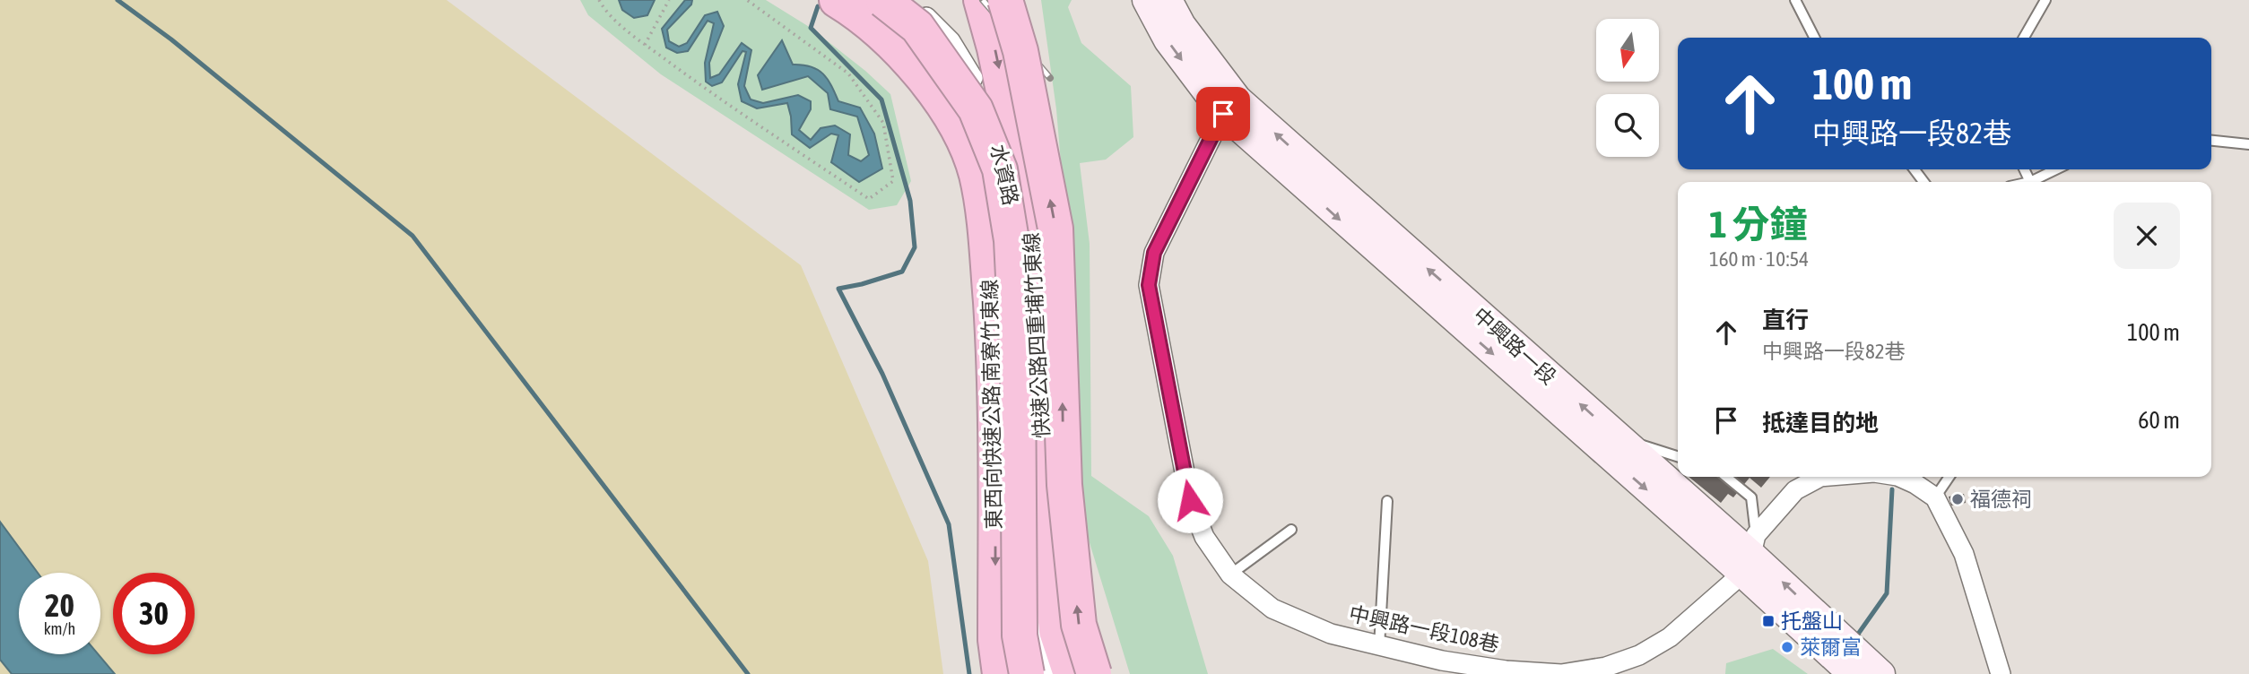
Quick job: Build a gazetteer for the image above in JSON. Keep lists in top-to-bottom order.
{
  "streets": {
    "highway": ["快速公路四重埔竹東線", "東西向快速公路 南寮竹東線"],
    "main road": ["中興路一段"],
    "street": ["水資路", "中興路一段108巷"]
  },
  "crossings": [
    ["中興路一段", "中興路一段108巷"]
  ],
  "places": {
    "other": ["福德祠", "萊爾富"],
    "transit": ["托盤山"]
  },
  "north": "bottom",
  "page": {
    "turn": ["100 m", "中興路一段82巷"],
    "heading": ["1 分鐘", "160 m · 10:54"],
    "list": [
      {
        "name": "直行",
        "note": "中興路一段82巷",
        "value": "100 m"
      },
      {
        "name": "抵達目的地",
        "value": "60 m"
      }
    ],
    "speed": "20 km/h",
    "limit": "30"
  }
}
